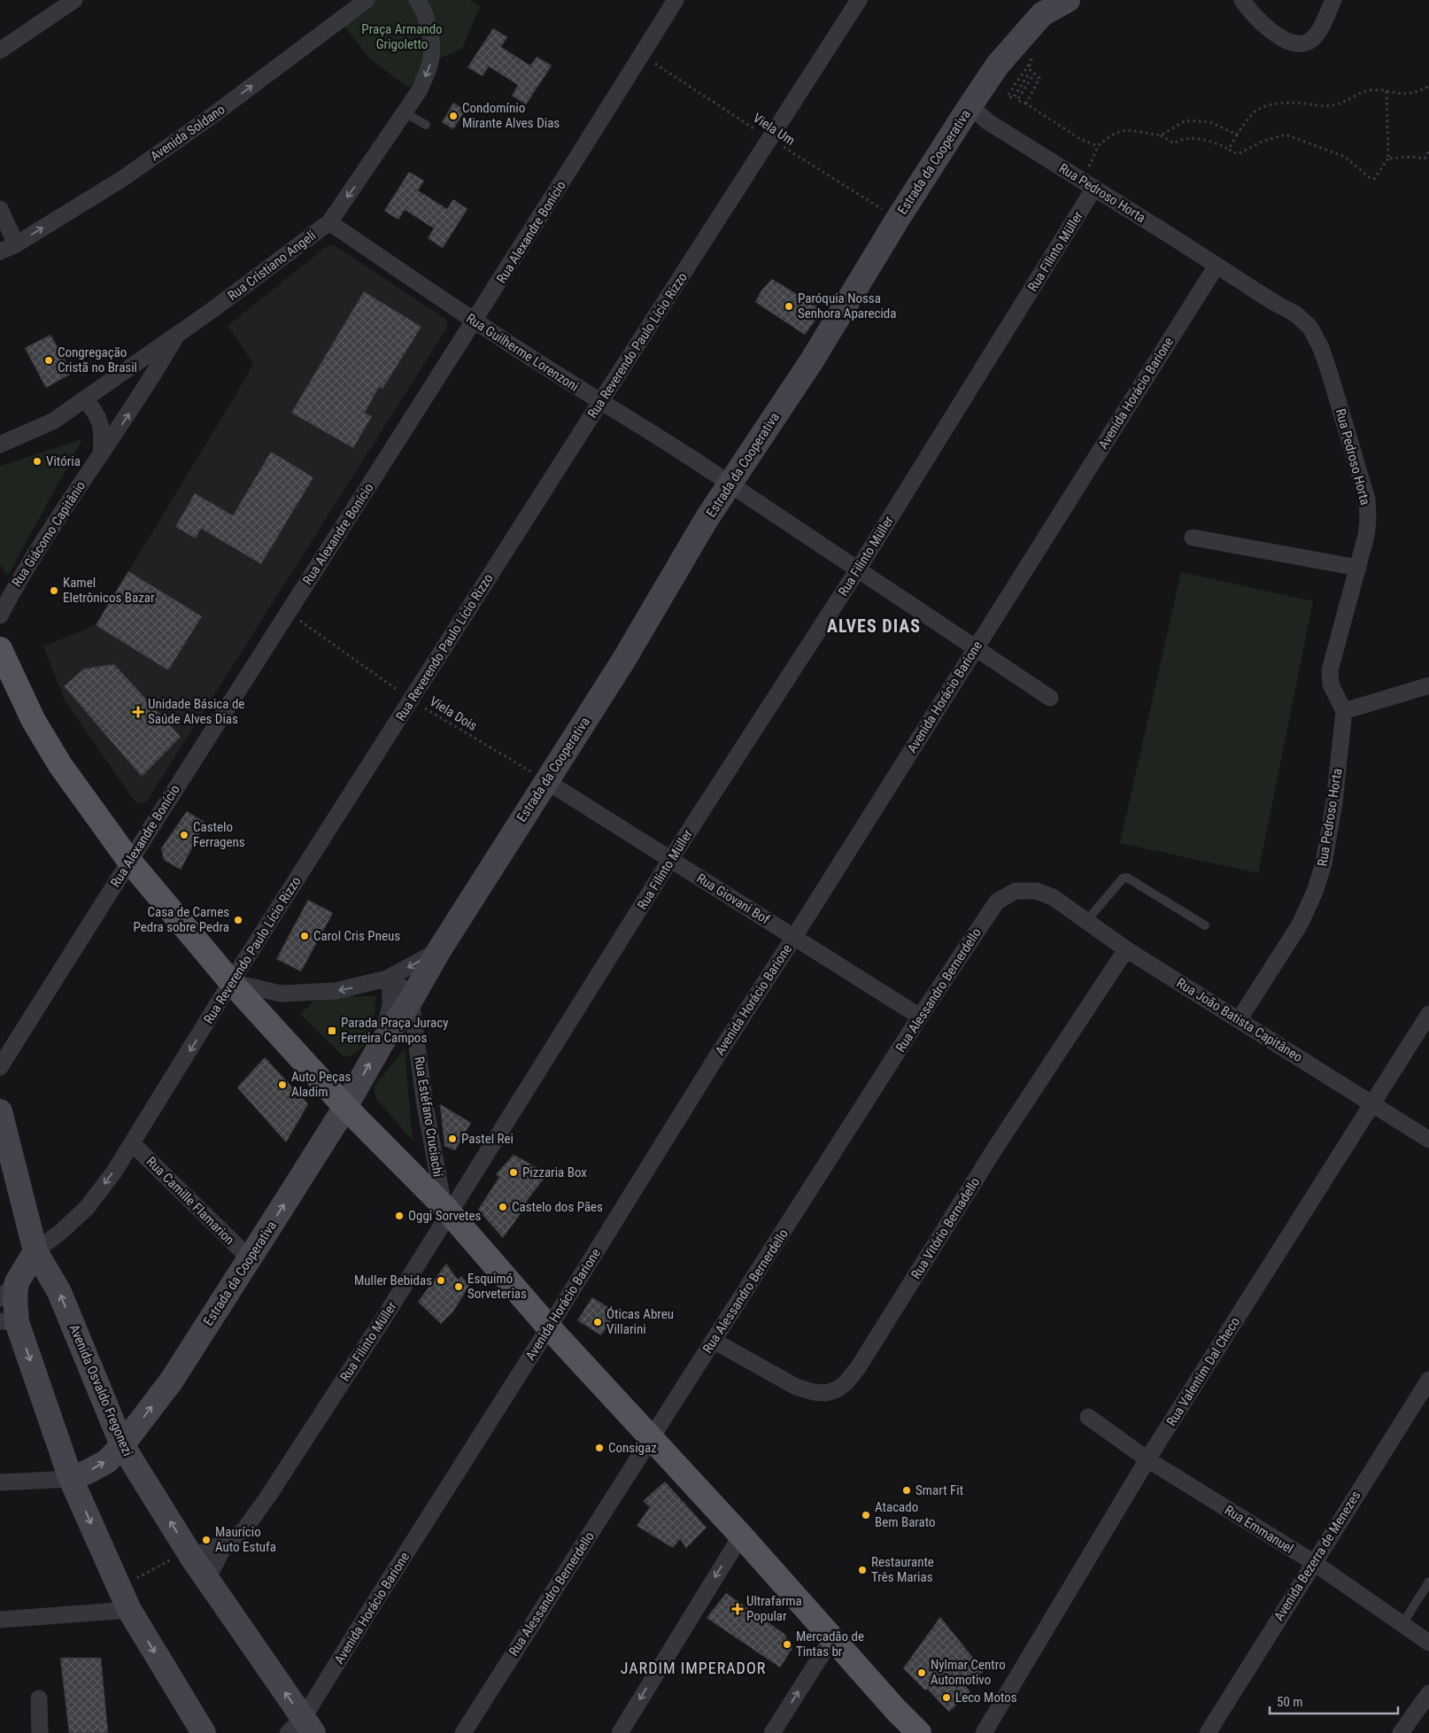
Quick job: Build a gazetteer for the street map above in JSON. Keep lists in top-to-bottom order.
{
  "streets": {
    "street": [
      "Avenida Soldano",
      "Estrada da Cooperativa",
      "Rua Pedroso Horta",
      "Rua Alexandre Bonício",
      "Rua Filinto Müller",
      "Rua Cristiano Angeli",
      "Rua Reverendo Paulo Lício Rizzo",
      "Rua Guilherme Lorenzoni",
      "Avenida Horácio Barione",
      "Rua Giácomo Capitânio",
      "Rua Giovani Bof",
      "Rua Alessandro Bernerdello",
      "Rua João Batista Capitâneo",
      "Rua Estéfano Cruciachi",
      "Rua Camille Flamarion",
      "Rua Vitório Bernadello",
      "Rua Valentim Dal Checo",
      "Avenida Osvaldo Fregonezi",
      "Rua Emmanuel",
      "Avenida Bezerra de Menezes"
    ],
    "path": ["Viela Um", "Viela Dois"]
  },
  "crossings": [
    ["Viela Um", "Estrada da Cooperativa"],
    ["Viela Um", "Rua Alexandre Bonício"],
    ["Viela Um", "Rua Reverendo Paulo Lício Rizzo"],
    ["Estrada da Cooperativa", "Rua Pedroso Horta"],
    ["Estrada da Cooperativa", "Rua Guilherme Lorenzoni"],
    ["Estrada da Cooperativa", "Viela Dois"],
    ["Estrada da Cooperativa", "Rua Giovani Bof"],
    ["Estrada da Cooperativa", "Rua Estéfano Cruciachi"],
    ["Estrada da Cooperativa", "Rua Camille Flamarion"],
    ["Estrada da Cooperativa", "Avenida Osvaldo Fregonezi"],
    ["Rua Pedroso Horta", "Rua Filinto Müller"],
    ["Rua Pedroso Horta", "Avenida Horácio Barione"],
    ["Rua Pedroso Horta", "Rua João Batista Capitâneo"],
    ["Rua Alexandre Bonício", "Rua Guilherme Lorenzoni"],
    ["Rua Alexandre Bonício", "Viela Dois"],
    ["Rua Filinto Müller", "Rua Guilherme Lorenzoni"],
    ["Rua Filinto Müller", "Rua Giovani Bof"],
    ["Rua Filinto Müller", "Rua Estéfano Cruciachi"],
    ["Rua Filinto Müller", "Avenida Osvaldo Fregonezi"],
    ["Rua Cristiano Angeli", "Rua Guilherme Lorenzoni"],
    ["Rua Cristiano Angeli", "Rua Giácomo Capitânio"],
    ["Rua Reverendo Paulo Lício Rizzo", "Rua Guilherme Lorenzoni"],
    ["Rua Reverendo Paulo Lício Rizzo", "Viela Dois"],
    ["Rua Reverendo Paulo Lício Rizzo", "Rua Camille Flamarion"],
    ["Rua Reverendo Paulo Lício Rizzo", "Avenida Osvaldo Fregonezi"],
    ["Rua Guilherme Lorenzoni", "Avenida Horácio Barione"],
    ["Avenida Horácio Barione", "Rua Giovani Bof"],
    ["Avenida Horácio Barione", "Avenida Osvaldo Fregonezi"],
    ["Viela Dois", "Rua Giovani Bof"],
    ["Rua Giovani Bof", "Rua Alessandro Bernerdello"],
    ["Rua Alessandro Bernerdello", "Rua João Batista Capitâneo"],
    ["Rua Alessandro Bernerdello", "Rua Vitório Bernadello"],
    ["Rua João Batista Capitâneo", "Rua Vitório Bernadello"],
    ["Rua João Batista Capitâneo", "Rua Valentim Dal Checo"],
    ["Rua Valentim Dal Checo", "Rua Emmanuel"],
    ["Rua Emmanuel", "Avenida Bezerra de Menezes"]
  ],
  "one_way": ["Avenida Soldano", "Rua Cristiano Angeli", "Rua Giácomo Capitânio"],
  "districts": ["ALVES DIAS", "JARDIM IMPERADOR"],
  "parks": ["Praça Armando Grigoletto"],
  "places": {
    "other": [
      "Condomínio Mirante Alves Dias",
      "Paróquia Nossa Senhora Aparecida",
      "Congregação Cristã no Brasil",
      "Vitória",
      "Kamel Eletrônicos Bazar",
      "Castelo Ferragens",
      "Casa de Carnes Pedra sobre Pedra",
      "Carol Cris Pneus",
      "Auto Peças Aladim",
      "Pastel Rei",
      "Pizzaria Box",
      "Castelo dos Pães",
      "Oggi Sorvetes",
      "Muller Bebidas",
      "Esquimó Sorveterias",
      "Óticas Abreu Villarini",
      "Consigaz",
      "Smart Fit",
      "Atacado Bem Barato",
      "Maurício Auto Estufa",
      "Restaurante Três Marias",
      "Mercadão de Tintas br",
      "Nylmar Centro Automotivo",
      "Leco Motos"
    ],
    "health": ["Unidade Básica de Saúde Alves Dias", "Ultrafarma Popular"],
    "transit": ["Parada Praça Juracy Ferreira Campos"]
  },
  "scale_bar": "50 m"
}
